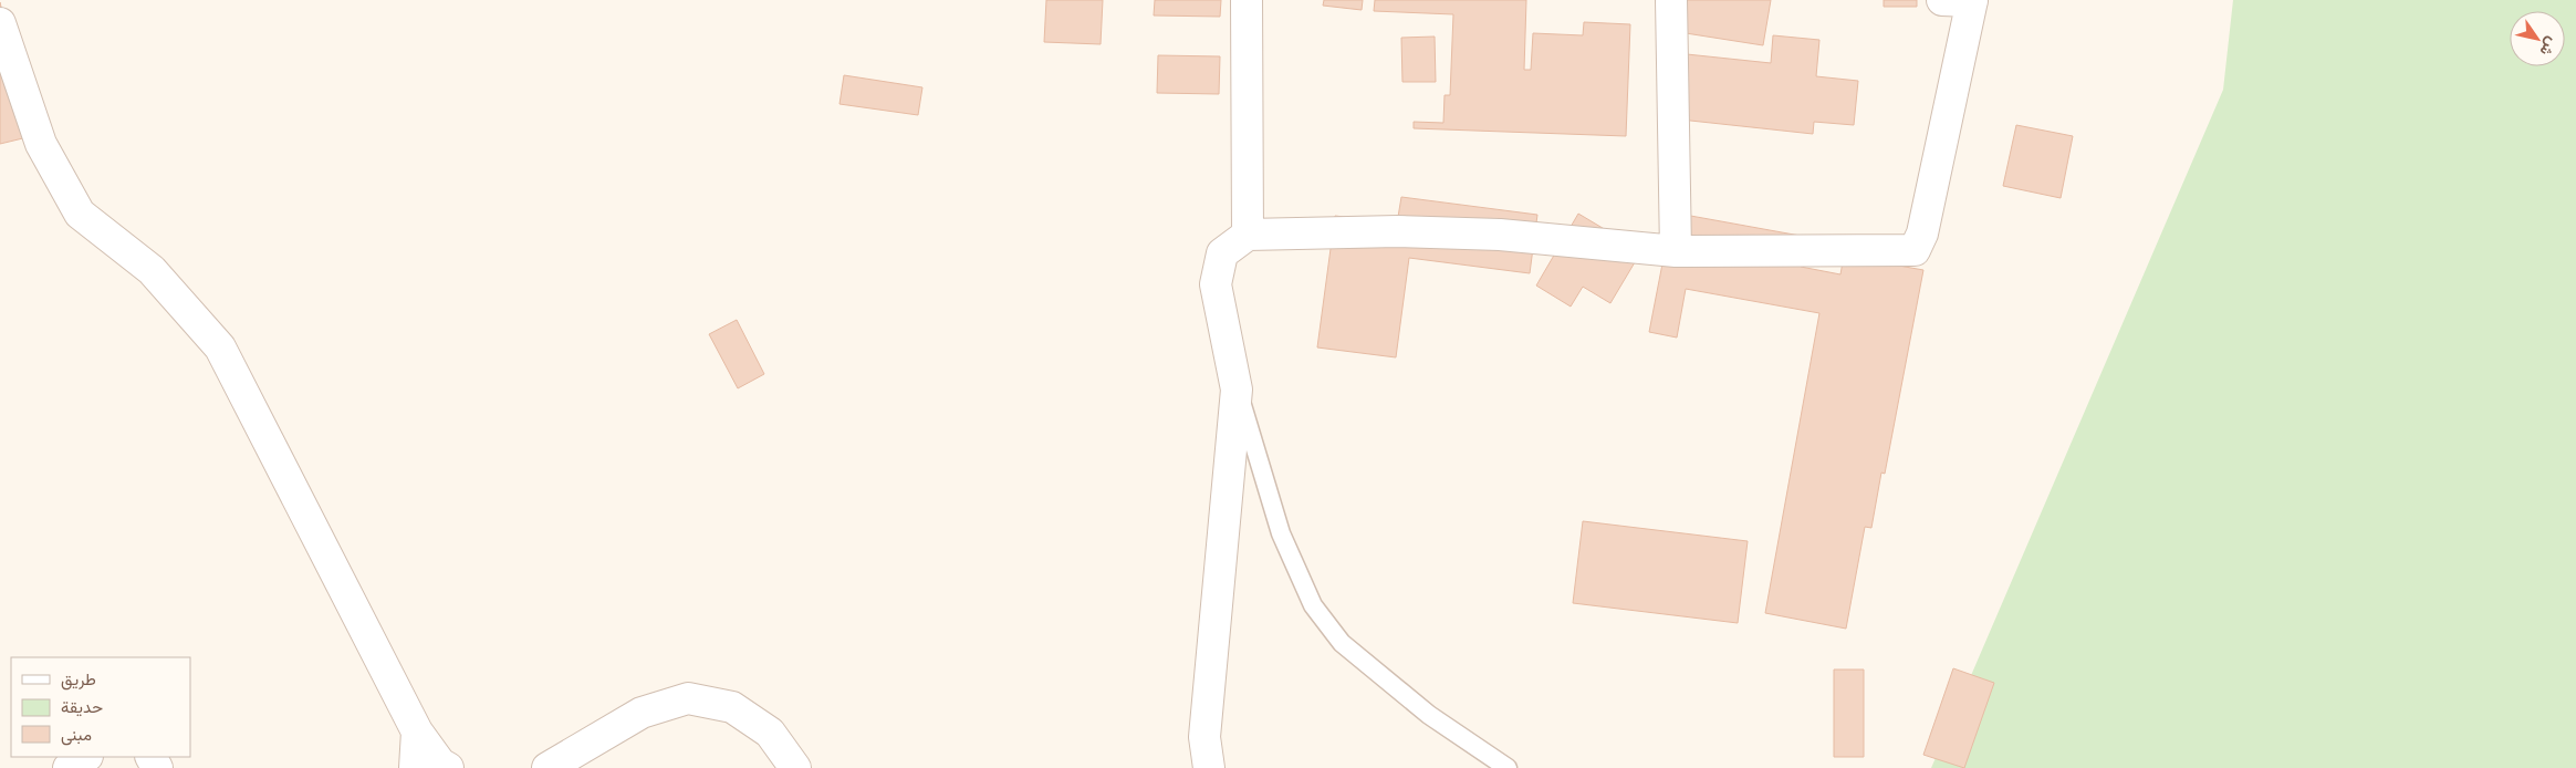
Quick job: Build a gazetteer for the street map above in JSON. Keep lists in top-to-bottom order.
{
  "legend": ["طريق", "حديقة", "مبنى"],
  "north": "bottom right"
}
